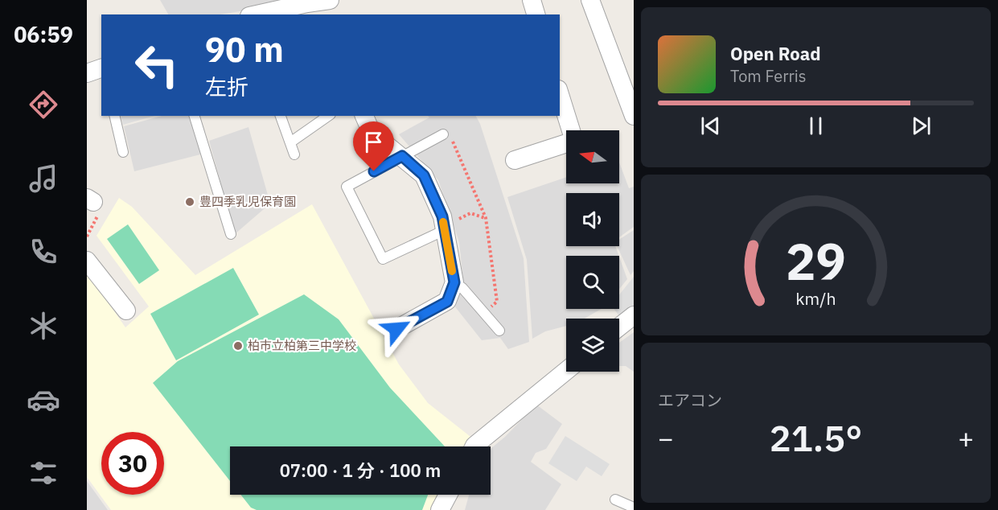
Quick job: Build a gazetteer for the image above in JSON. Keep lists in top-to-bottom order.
{
  "places": ["豊四季乳児保育園", "柏市立柏第三中学校"],
  "north": "left",
  "page": {
    "tabs": "06:59",
    "turn": ["90 m", "左折"],
    "song": ["Open Road", "Tom Ferris"],
    "tile": "エアコン",
    "heat": ["−", "21.5°", "+"],
    "limit": "30",
    "trip": "07:00 · 1 分 · 100 m",
    "gauge": ["29", "km/h"]
  }
}
